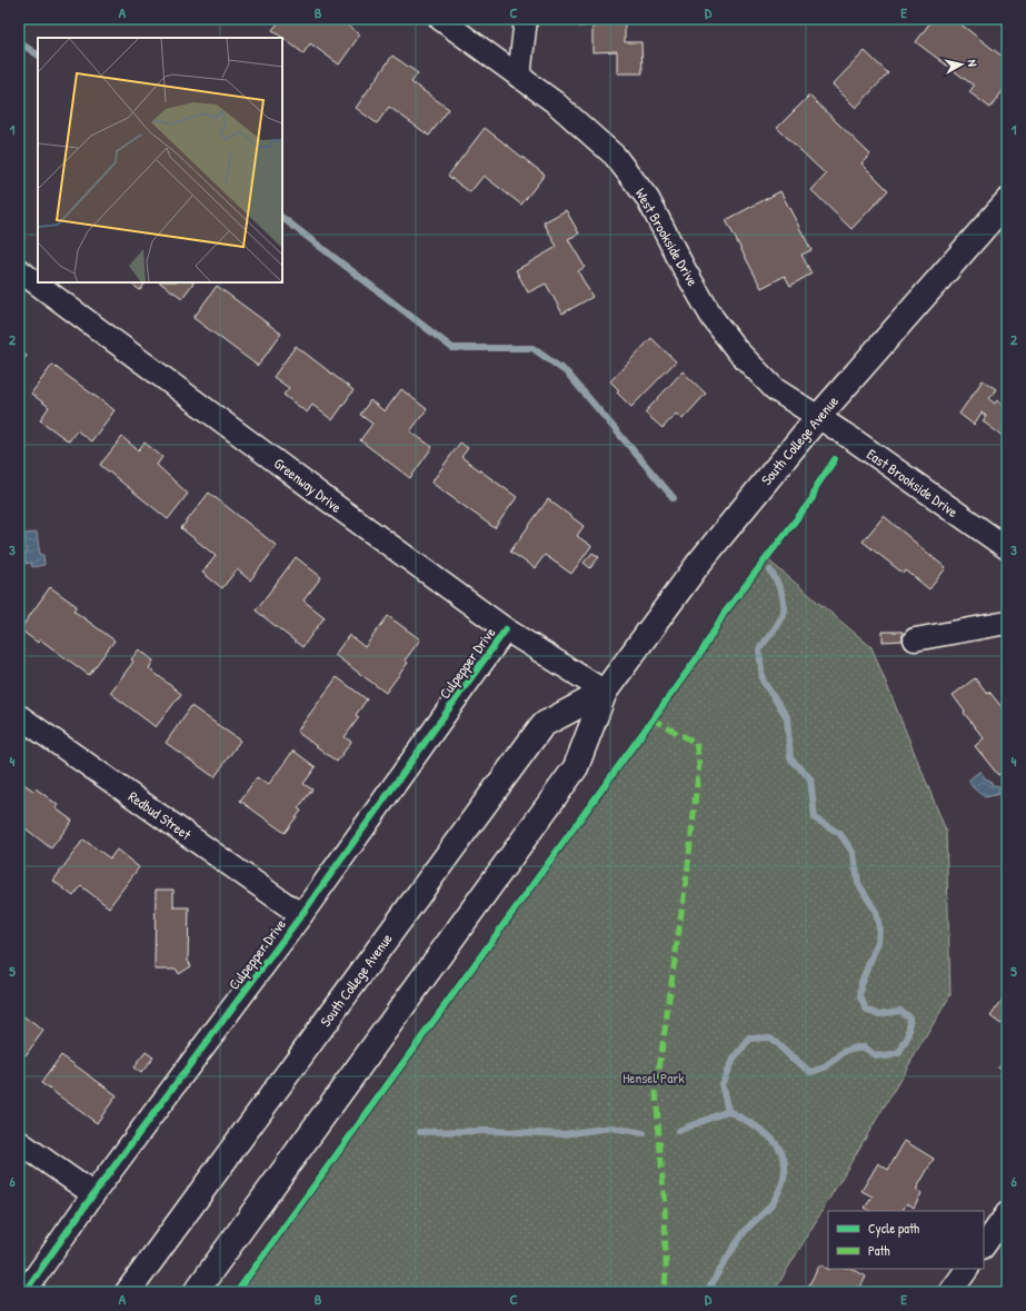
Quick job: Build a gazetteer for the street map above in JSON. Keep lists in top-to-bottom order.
{
  "streets": {
    "main road": ["South College Avenue"],
    "street": [
      "West Brookside Drive",
      "East Brookside Drive",
      "Greenway Drive",
      "Culpepper Drive",
      "Redbud Street"
    ]
  },
  "crossings": [
    ["West Brookside Drive", "South College Avenue"],
    ["West Brookside Drive", "East Brookside Drive"],
    ["South College Avenue", "East Brookside Drive"],
    ["South College Avenue", "Greenway Drive"],
    ["Greenway Drive", "Culpepper Drive"],
    ["Culpepper Drive", "Redbud Street"]
  ],
  "parks": ["Hensel Park"],
  "legend": ["Cycle path", "Path"],
  "north": "right",
  "grid": {
    "columns": [
      "A",
      "B",
      "C",
      "D",
      "E"
    ],
    "rows": [
      "1",
      "2",
      "3",
      "4",
      "5",
      "6"
    ]
  }
}
